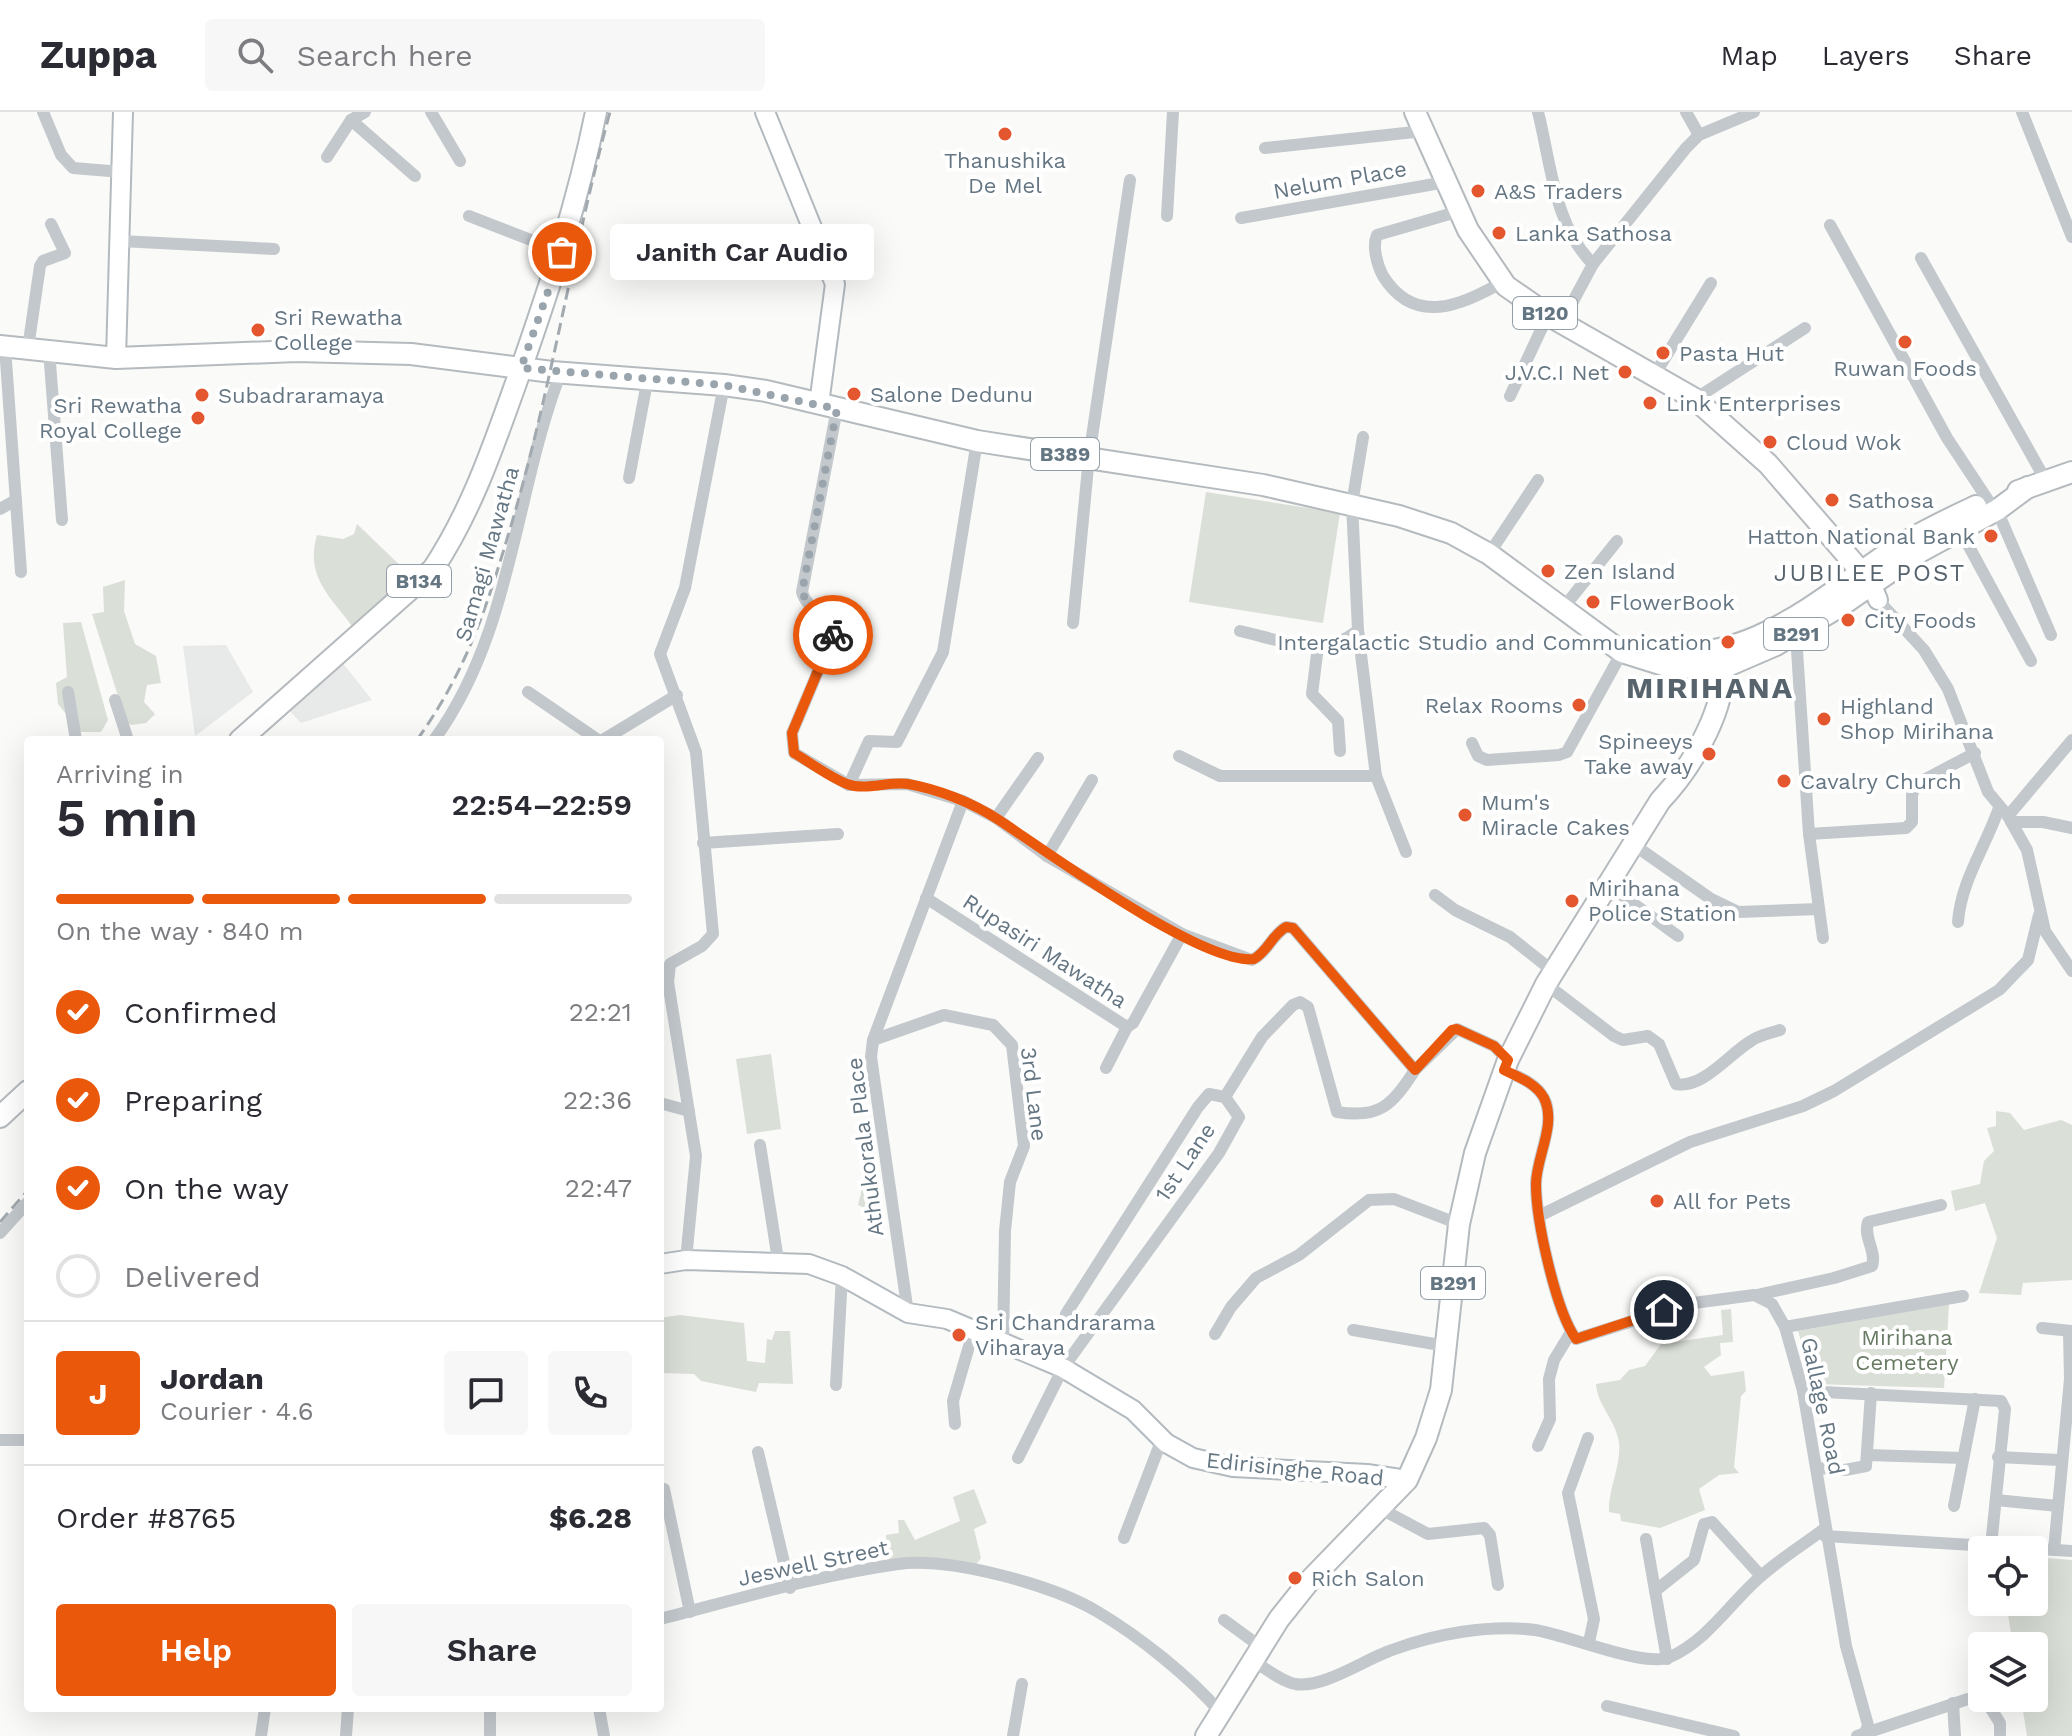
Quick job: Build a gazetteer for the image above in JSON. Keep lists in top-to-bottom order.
{
  "streets": {
    "main road": [
      "B120",
      "B389",
      "B134",
      "B291",
      "Edirisinghe Road"
    ],
    "street": [
      "Nelum Place",
      "Samagi Mawatha",
      "Rupasiri Mawatha",
      "3rd Lane",
      "Athukorala Place",
      "1st Lane",
      "Gallage Road",
      "Jeswell Street"
    ]
  },
  "crossings": [
    ["Nelum Place", "B120"],
    ["B120", "B291"],
    ["B389", "Samagi Mawatha"],
    ["B389", "B134"],
    ["B389", "B291"],
    ["B291", "Edirisinghe Road"],
    ["B291", "Jeswell Street"],
    ["Rupasiri Mawatha", "Athukorala Place"],
    ["3rd Lane", "Athukorala Place"],
    ["3rd Lane", "Edirisinghe Road"],
    ["Athukorala Place", "Edirisinghe Road"],
    ["1st Lane", "Edirisinghe Road"]
  ],
  "districts": ["JUBILEE POST", "MIRIHANA"],
  "parks": ["Mirihana Cemetery"],
  "places": [
    "Thanushika De Mel",
    "A&S Traders",
    "Lanka Sathosa",
    "Janith Car Audio",
    "Sri Rewatha College",
    "Ruwan Foods",
    "Pasta Hut",
    "J.V.C.I Net",
    "Salone Dedunu",
    "Subadraramaya",
    "Link Enterprises",
    "Sri Rewatha Royal College",
    "Cloud Wok",
    "Sathosa",
    "Hatton National Bank",
    "Zen Island",
    "FlowerBook",
    "City Foods",
    "Intergalactic Studio and Communication",
    "Relax Rooms",
    "Highland Shop Mirihana",
    "Spineeys Take away",
    "Cavalry Church",
    "Mum's Miracle Cakes",
    "Mirihana Police Station",
    "All for Pets",
    "Sri Chandrarama Viharaya",
    "Rich Salon"
  ],
  "page": {
    "header": "Zuppa",
    "search": "Search here",
    "nav": ["Map", "Layers", "Share"],
    "bubble": "Janith Car Audio",
    "heading": ["5 min", "Arriving in", "22:54–22:59"],
    "panel": [
      "Jordan",
      "Courier · 4.6",
      "Order #8765",
      "$6.28"
    ],
    "bar": "On the way · 840 m",
    "list": [
      ["Confirmed", "22:21"],
      ["Preparing", "22:36"],
      ["On the way", "22:47"],
      "Delivered"
    ],
    "round": "J",
    "buttons": ["Help", "Share"]
  }
}
